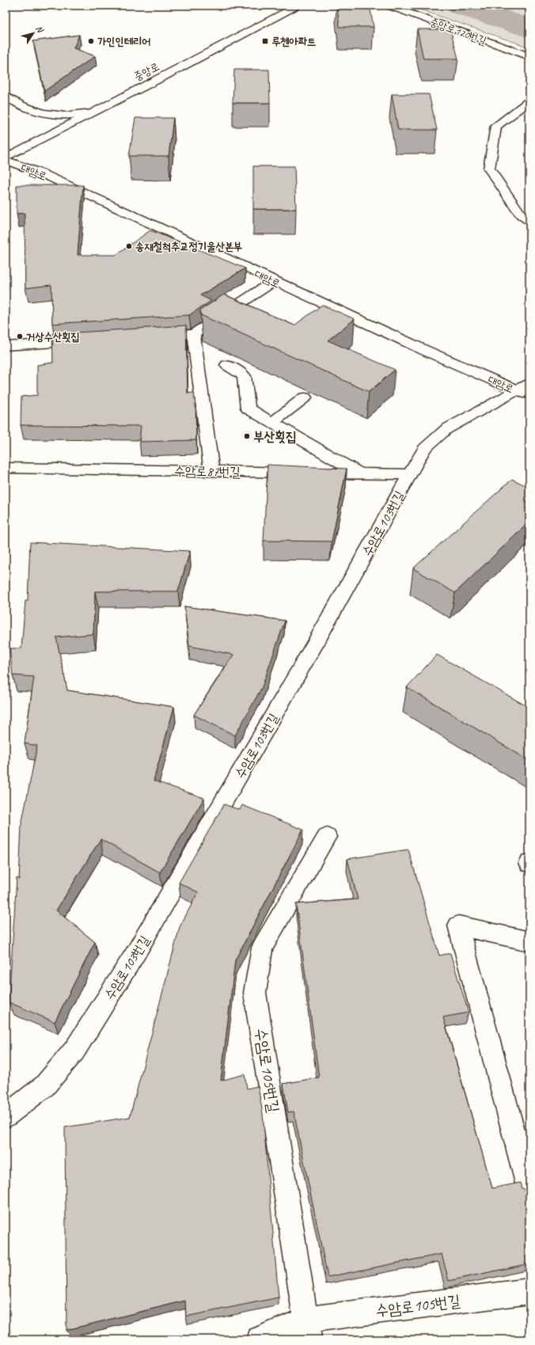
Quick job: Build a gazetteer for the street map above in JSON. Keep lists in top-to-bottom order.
{
  "streets": {
    "street": [
      "중앙로120번길",
      "중앙로",
      "대암로",
      "수암로87번길",
      "수암로103번길",
      "수암로105번길"
    ]
  },
  "crossings": [
    ["대암로", "수암로103번길"],
    ["수암로87번길", "수암로103번길"]
  ],
  "places": {
    "other": [
      "가인인테리어",
      "송재철척추교정기울산본부",
      "거상수산횟집",
      "부산횟집"
    ],
    "transit": ["루첸아파트"]
  },
  "north": "top right"
}
